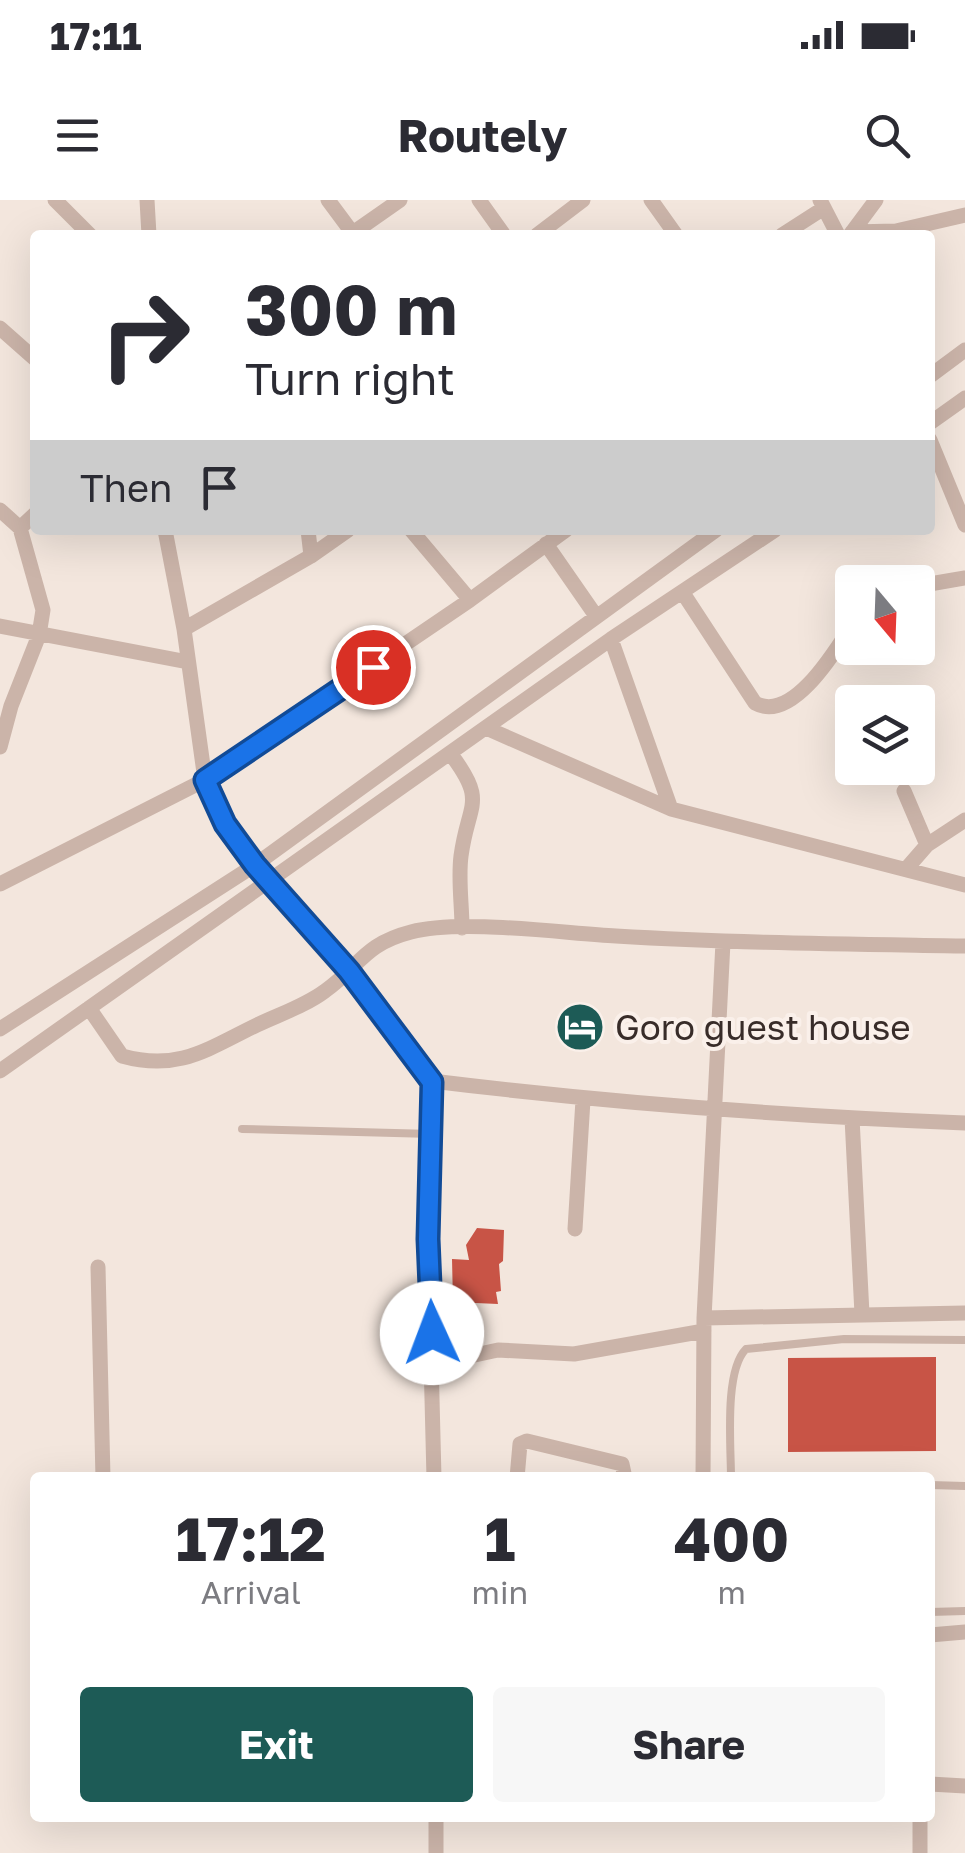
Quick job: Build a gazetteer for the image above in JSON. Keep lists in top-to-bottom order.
{
  "places": {
    "hotel": ["Goro guest house"]
  },
  "north": "bottom",
  "page": {
    "status": "17:11",
    "header": "Routely",
    "turn": ["300 m", "Turn right"],
    "then": "Then",
    "eta": [
      "17:12",
      "Arrival",
      "1",
      "min",
      "400",
      "m"
    ],
    "buttons": ["Exit", "Share"]
  }
}
